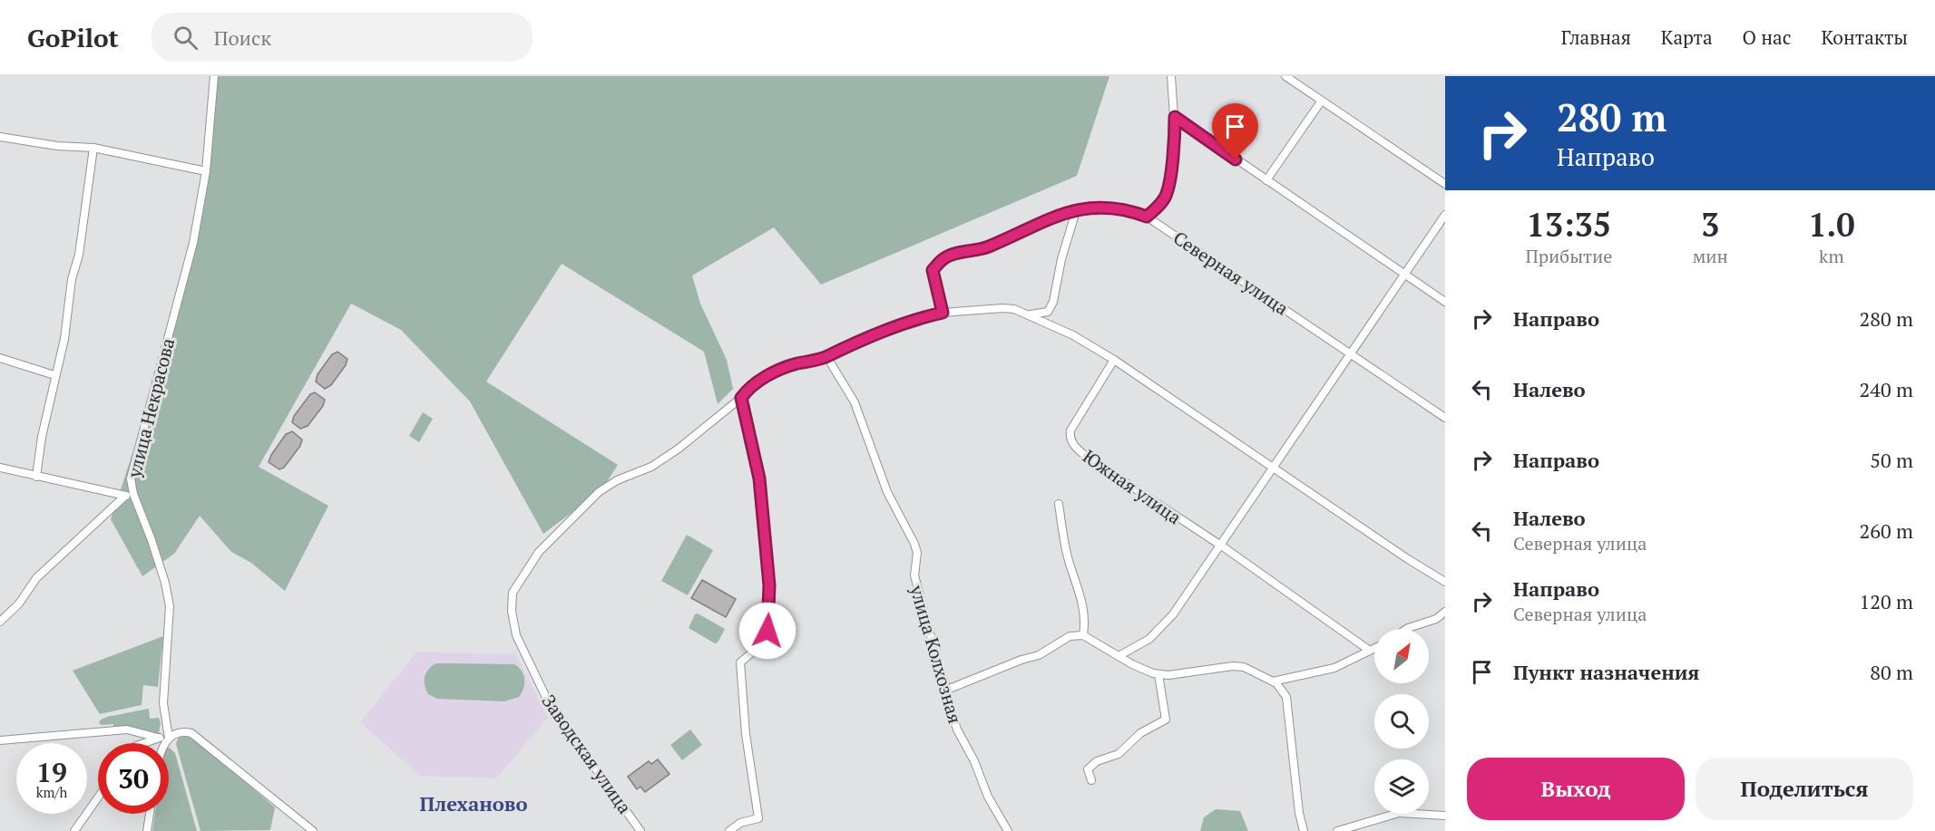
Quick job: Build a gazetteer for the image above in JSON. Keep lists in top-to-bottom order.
{
  "streets": {
    "street": [
      "Северная улица",
      "улица Некрасова",
      "Южная улица",
      "улица Колхозная",
      "Заводская улица"
    ]
  },
  "crossings": [
    ["Северная улица", "Заводская улица"],
    ["улица Колхозная", "Заводская улица"]
  ],
  "districts": ["Плеханово"],
  "north": "top right",
  "page": {
    "header": "GoPilot",
    "search": "Поиск",
    "nav": [
      "Главная",
      "Карта",
      "О нас",
      "Контакты"
    ],
    "turn": ["280 m", "Направо"],
    "eta": [
      "13:35",
      "Прибытие",
      "3",
      "мин",
      "1.0",
      "km"
    ],
    "list": [
      {
        "name": "Направо",
        "value": "280 m"
      },
      {
        "name": "Налево",
        "value": "240 m"
      },
      {
        "name": "Направо",
        "value": "50 m"
      },
      {
        "name": "Налево",
        "note": "Северная улица",
        "value": "260 m"
      },
      {
        "name": "Направо",
        "note": "Северная улица",
        "value": "120 m"
      },
      {
        "name": "Пункт назначения",
        "value": "80 m"
      }
    ],
    "speed": "19 km/h",
    "limit": "30",
    "buttons": ["Выход", "Поделиться"]
  }
}
